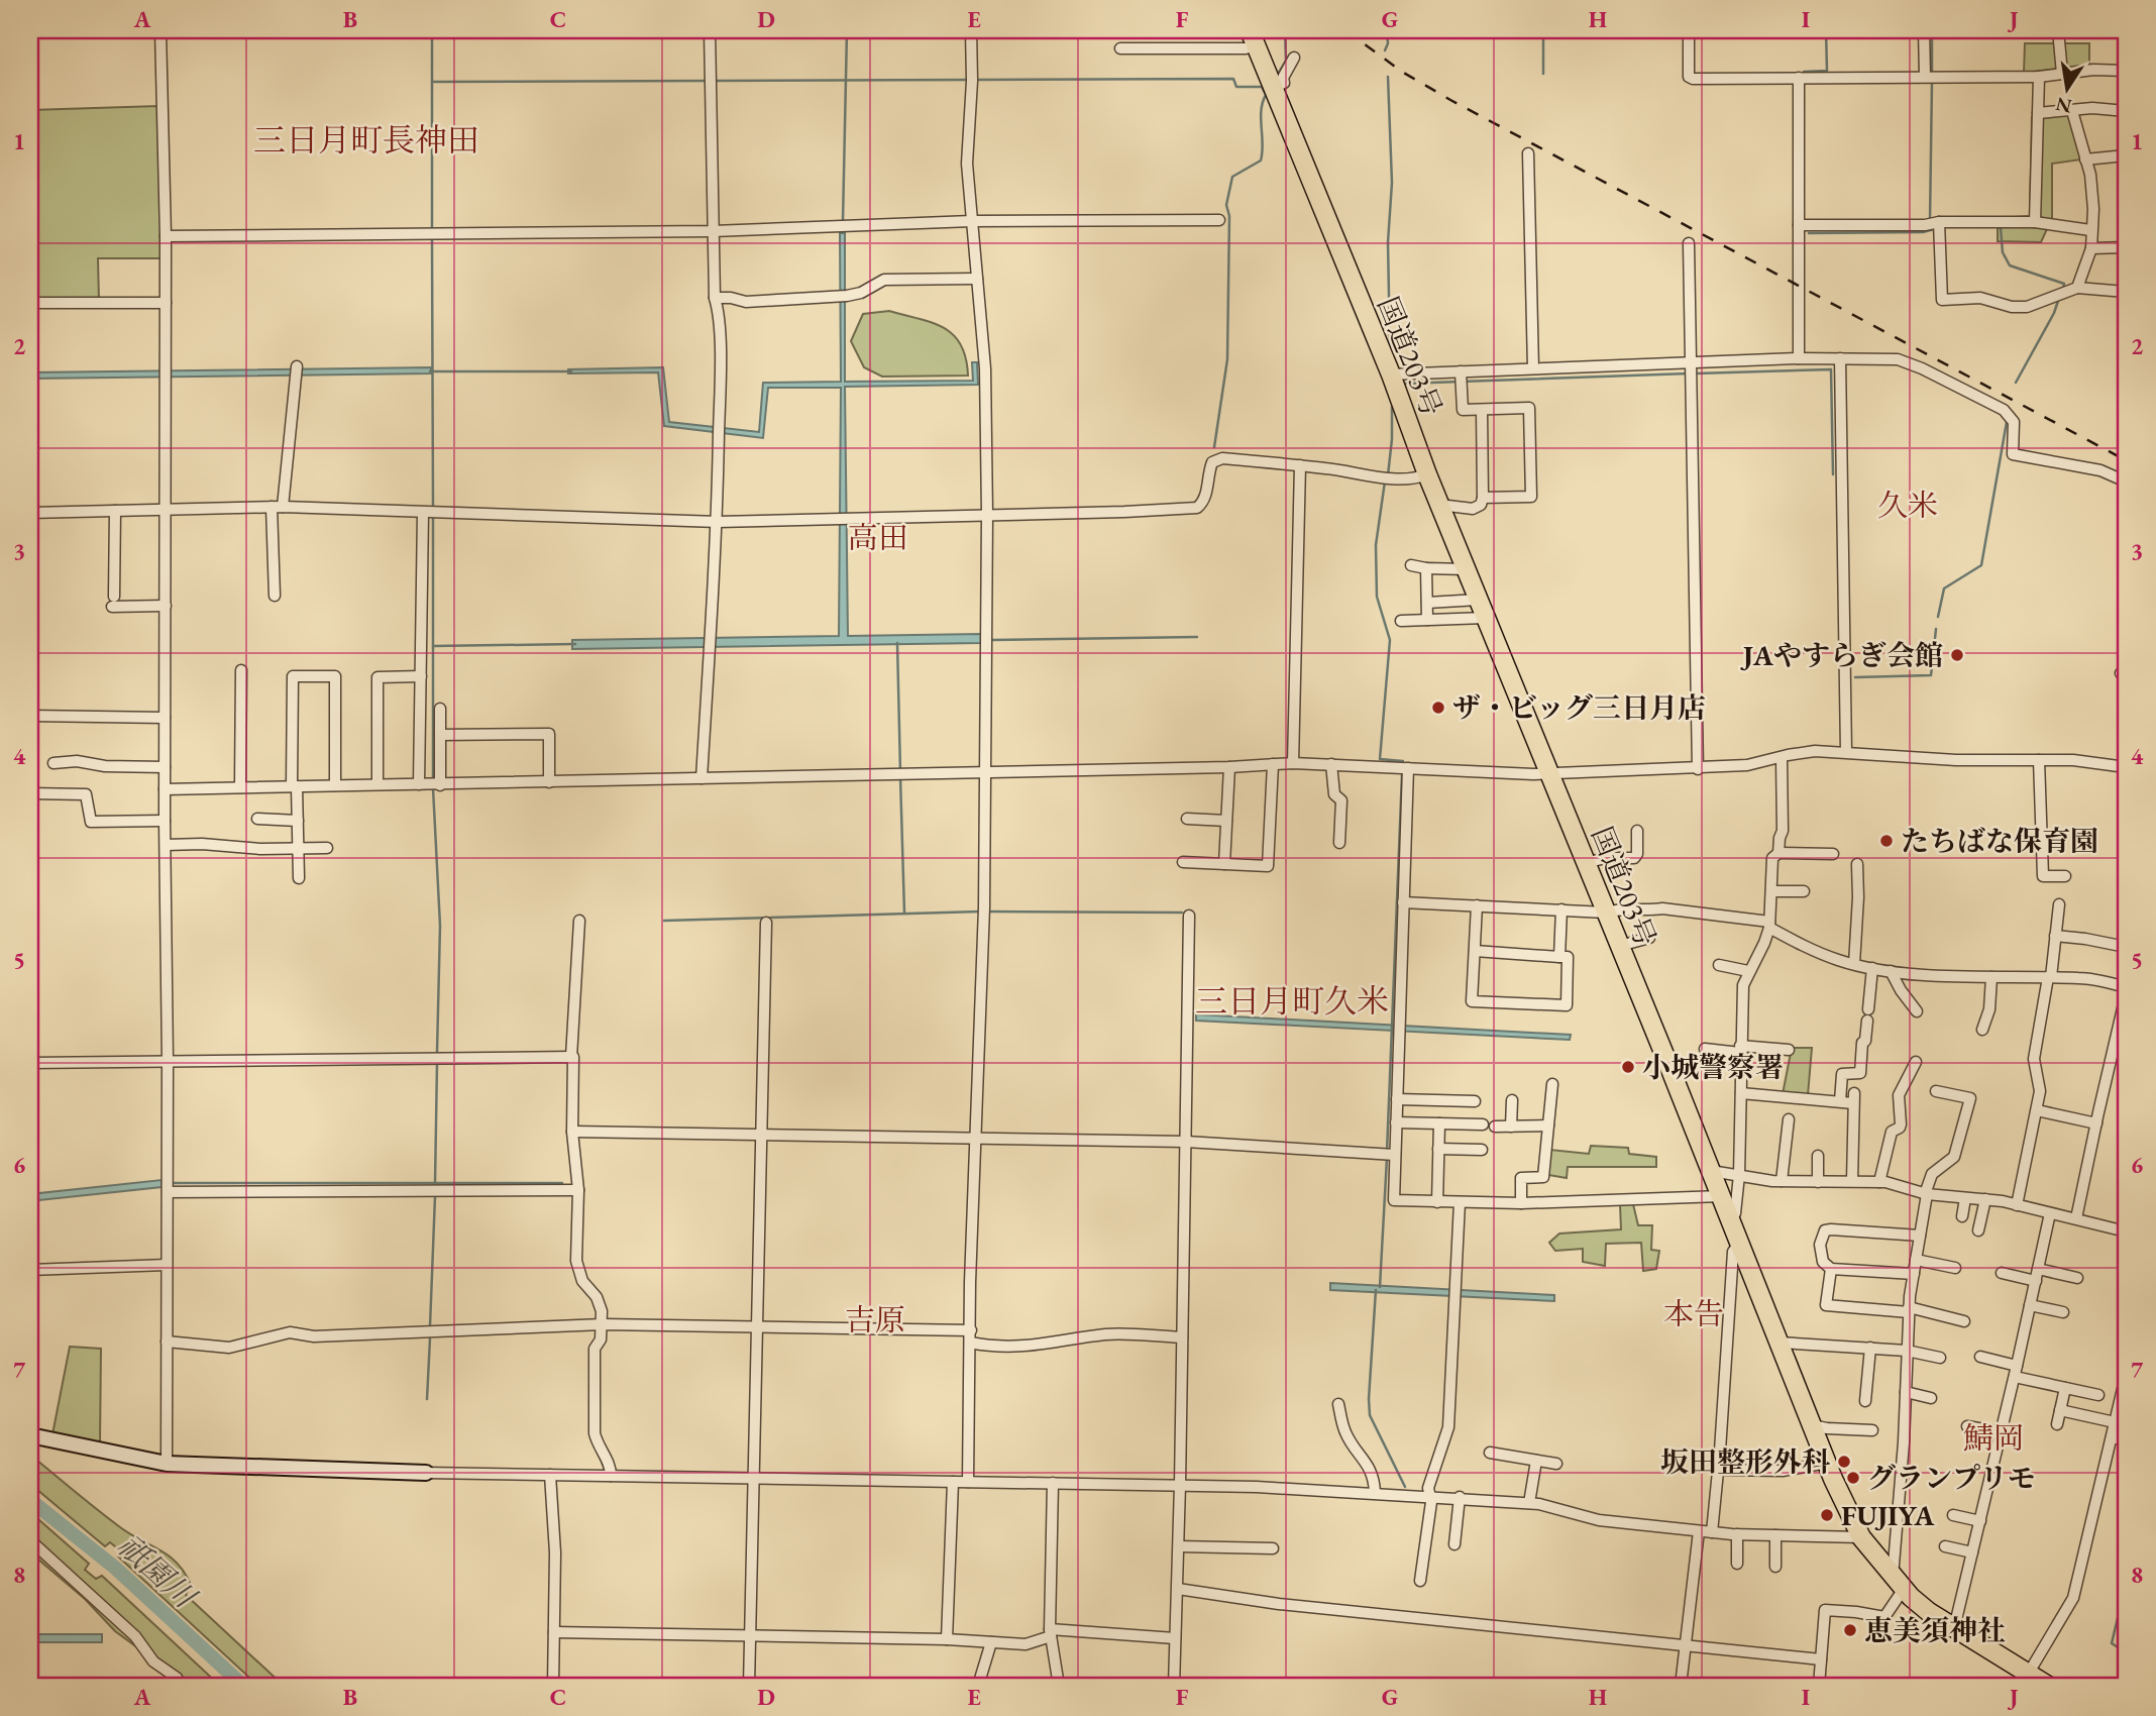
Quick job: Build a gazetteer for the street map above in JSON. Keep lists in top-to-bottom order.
{
  "streets": {
    "highway": ["国道203号"]
  },
  "districts": [
    "三日月町長神田",
    "久米",
    "高田",
    "三日月町久米",
    "本告",
    "吉原",
    "鯖岡"
  ],
  "water": ["祇園川"],
  "places": [
    "JAやすらぎ会館",
    "ザ・ビッグ三日月店",
    "たちばな保育園",
    "小城警察署",
    "坂田整形外科",
    "グランプリモ",
    "FUJIYA",
    "恵美須神社"
  ],
  "north": "bottom",
  "grid": {
    "columns": [
      "A",
      "B",
      "C",
      "D",
      "E",
      "F",
      "G",
      "H",
      "I",
      "J"
    ],
    "rows": [
      "1",
      "2",
      "3",
      "4",
      "5",
      "6",
      "7",
      "8"
    ]
  }
}
